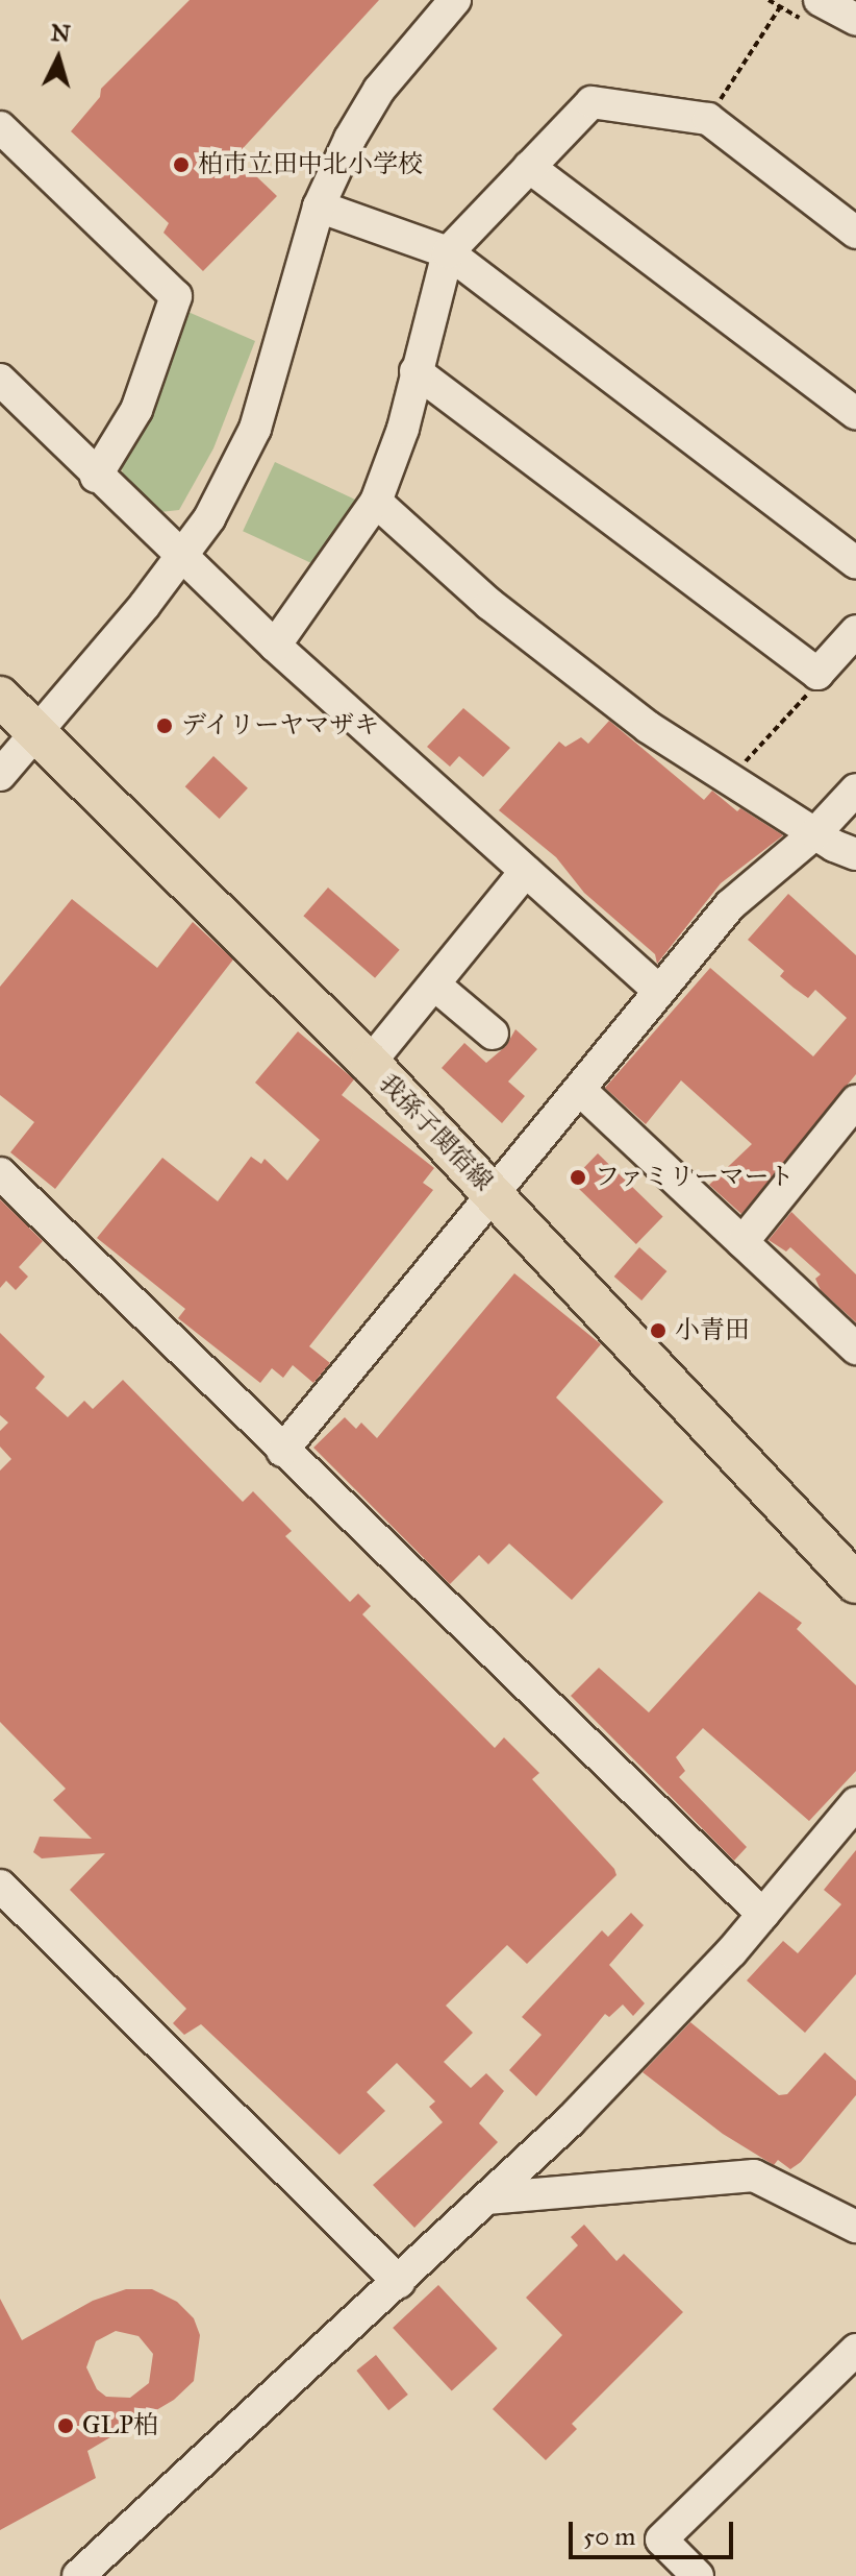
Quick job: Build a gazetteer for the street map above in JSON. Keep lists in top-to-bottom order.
{
  "streets": {
    "main road": ["我孫子関宿線"]
  },
  "places": [
    "柏市立田中北小学校",
    "デイリーヤマザキ",
    "ファミリーマート",
    "小青田",
    "GLP柏"
  ],
  "scale_bar": "50 m",
  "north": "top"
}
